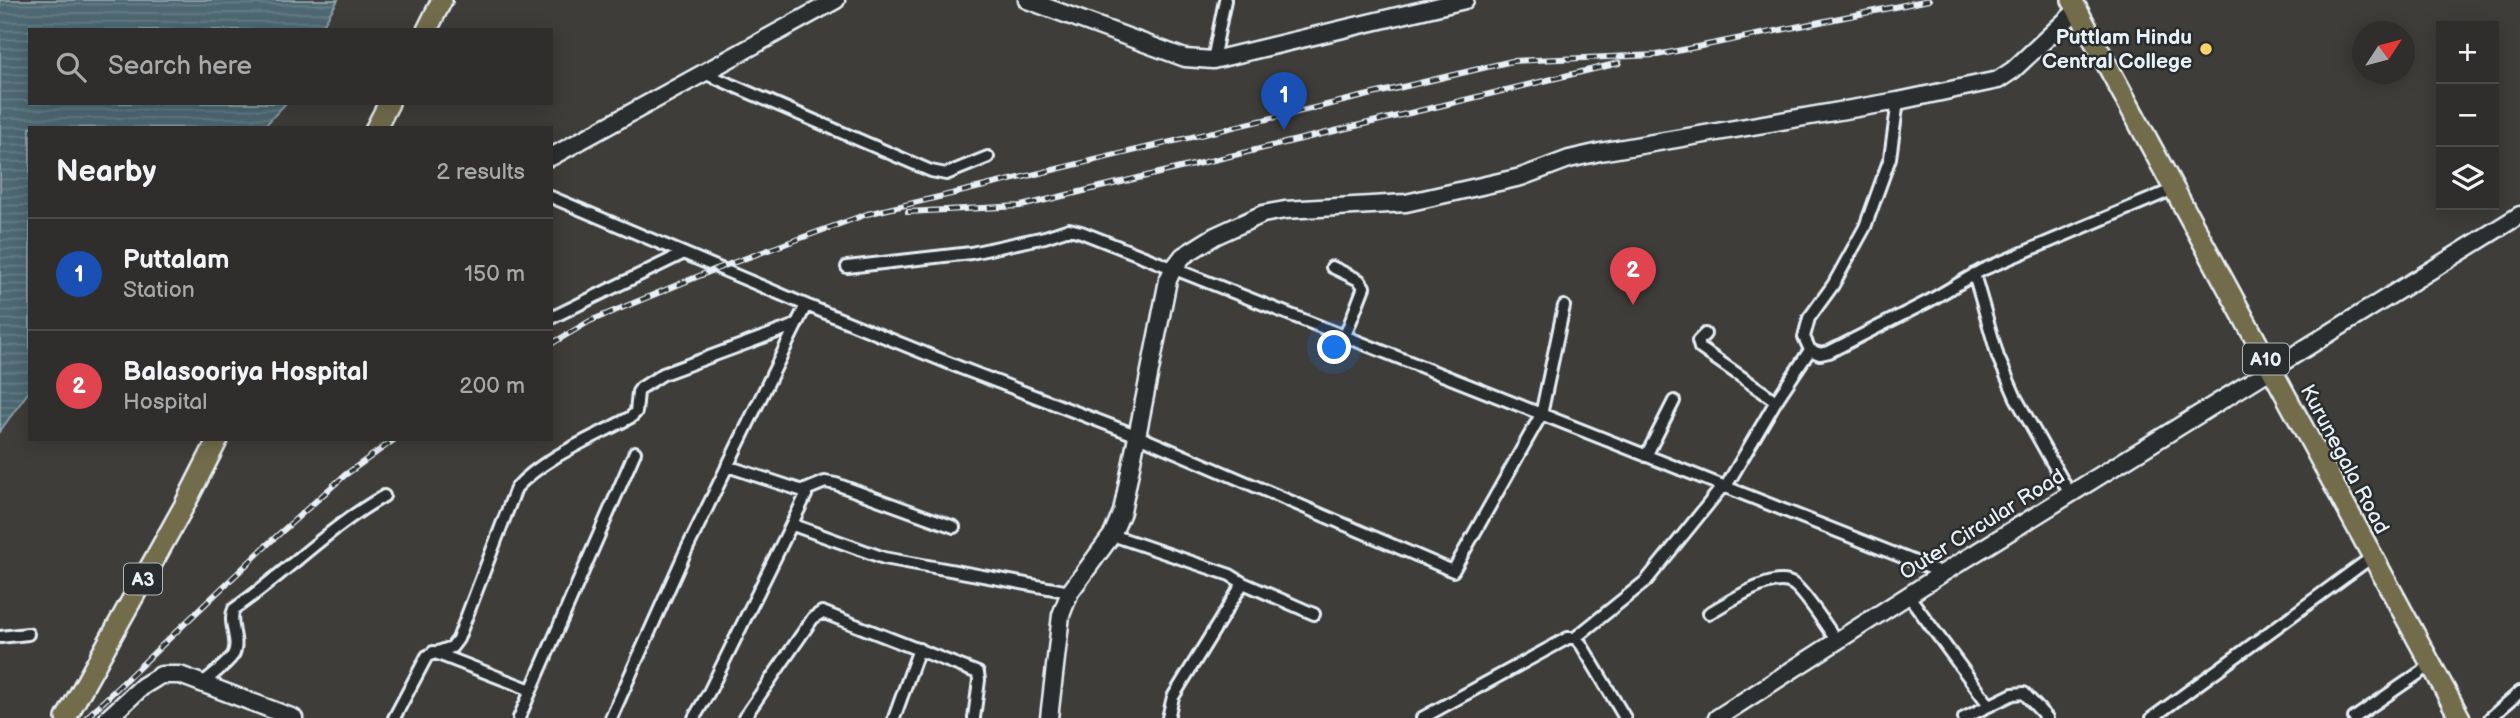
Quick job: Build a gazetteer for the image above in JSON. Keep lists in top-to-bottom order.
{
  "streets": {
    "highway": ["A10", "Kurunegala Road", "A3"],
    "street": ["Outer Circular Road"]
  },
  "crossings": [
    ["Kurunegala Road", "Outer Circular Road"]
  ],
  "places": ["Puttlam Hindu Central College"],
  "north": "top right",
  "page": {
    "map_buttons": ["+", "−"],
    "search": "Search here",
    "pins": ["1", "2"],
    "heading": ["Nearby", "2 results"],
    "list": [
      {
        "mark": "1",
        "name": "Puttalam",
        "note": "Station",
        "value": "150 m"
      },
      {
        "mark": "2",
        "name": "Balasooriya Hospital",
        "note": "Hospital",
        "value": "200 m"
      }
    ]
  }
}
